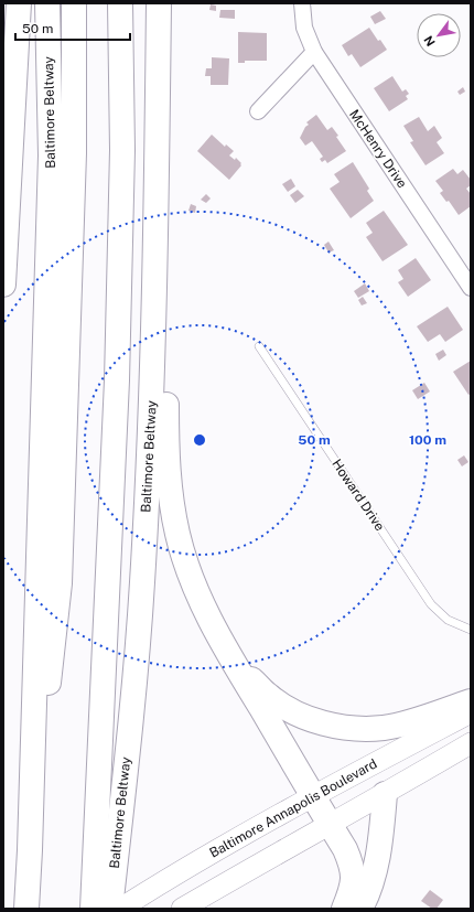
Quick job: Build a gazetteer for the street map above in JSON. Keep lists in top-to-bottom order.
{
  "streets": {
    "highway": ["Baltimore Beltway"],
    "main road": ["Baltimore Annapolis Boulevard"],
    "street": ["McHenry Drive"],
    "lane": ["Howard Drive"]
  },
  "scale_bar": "50 m",
  "north": "bottom left",
  "rings": ["50 m", "100 m"]
}
